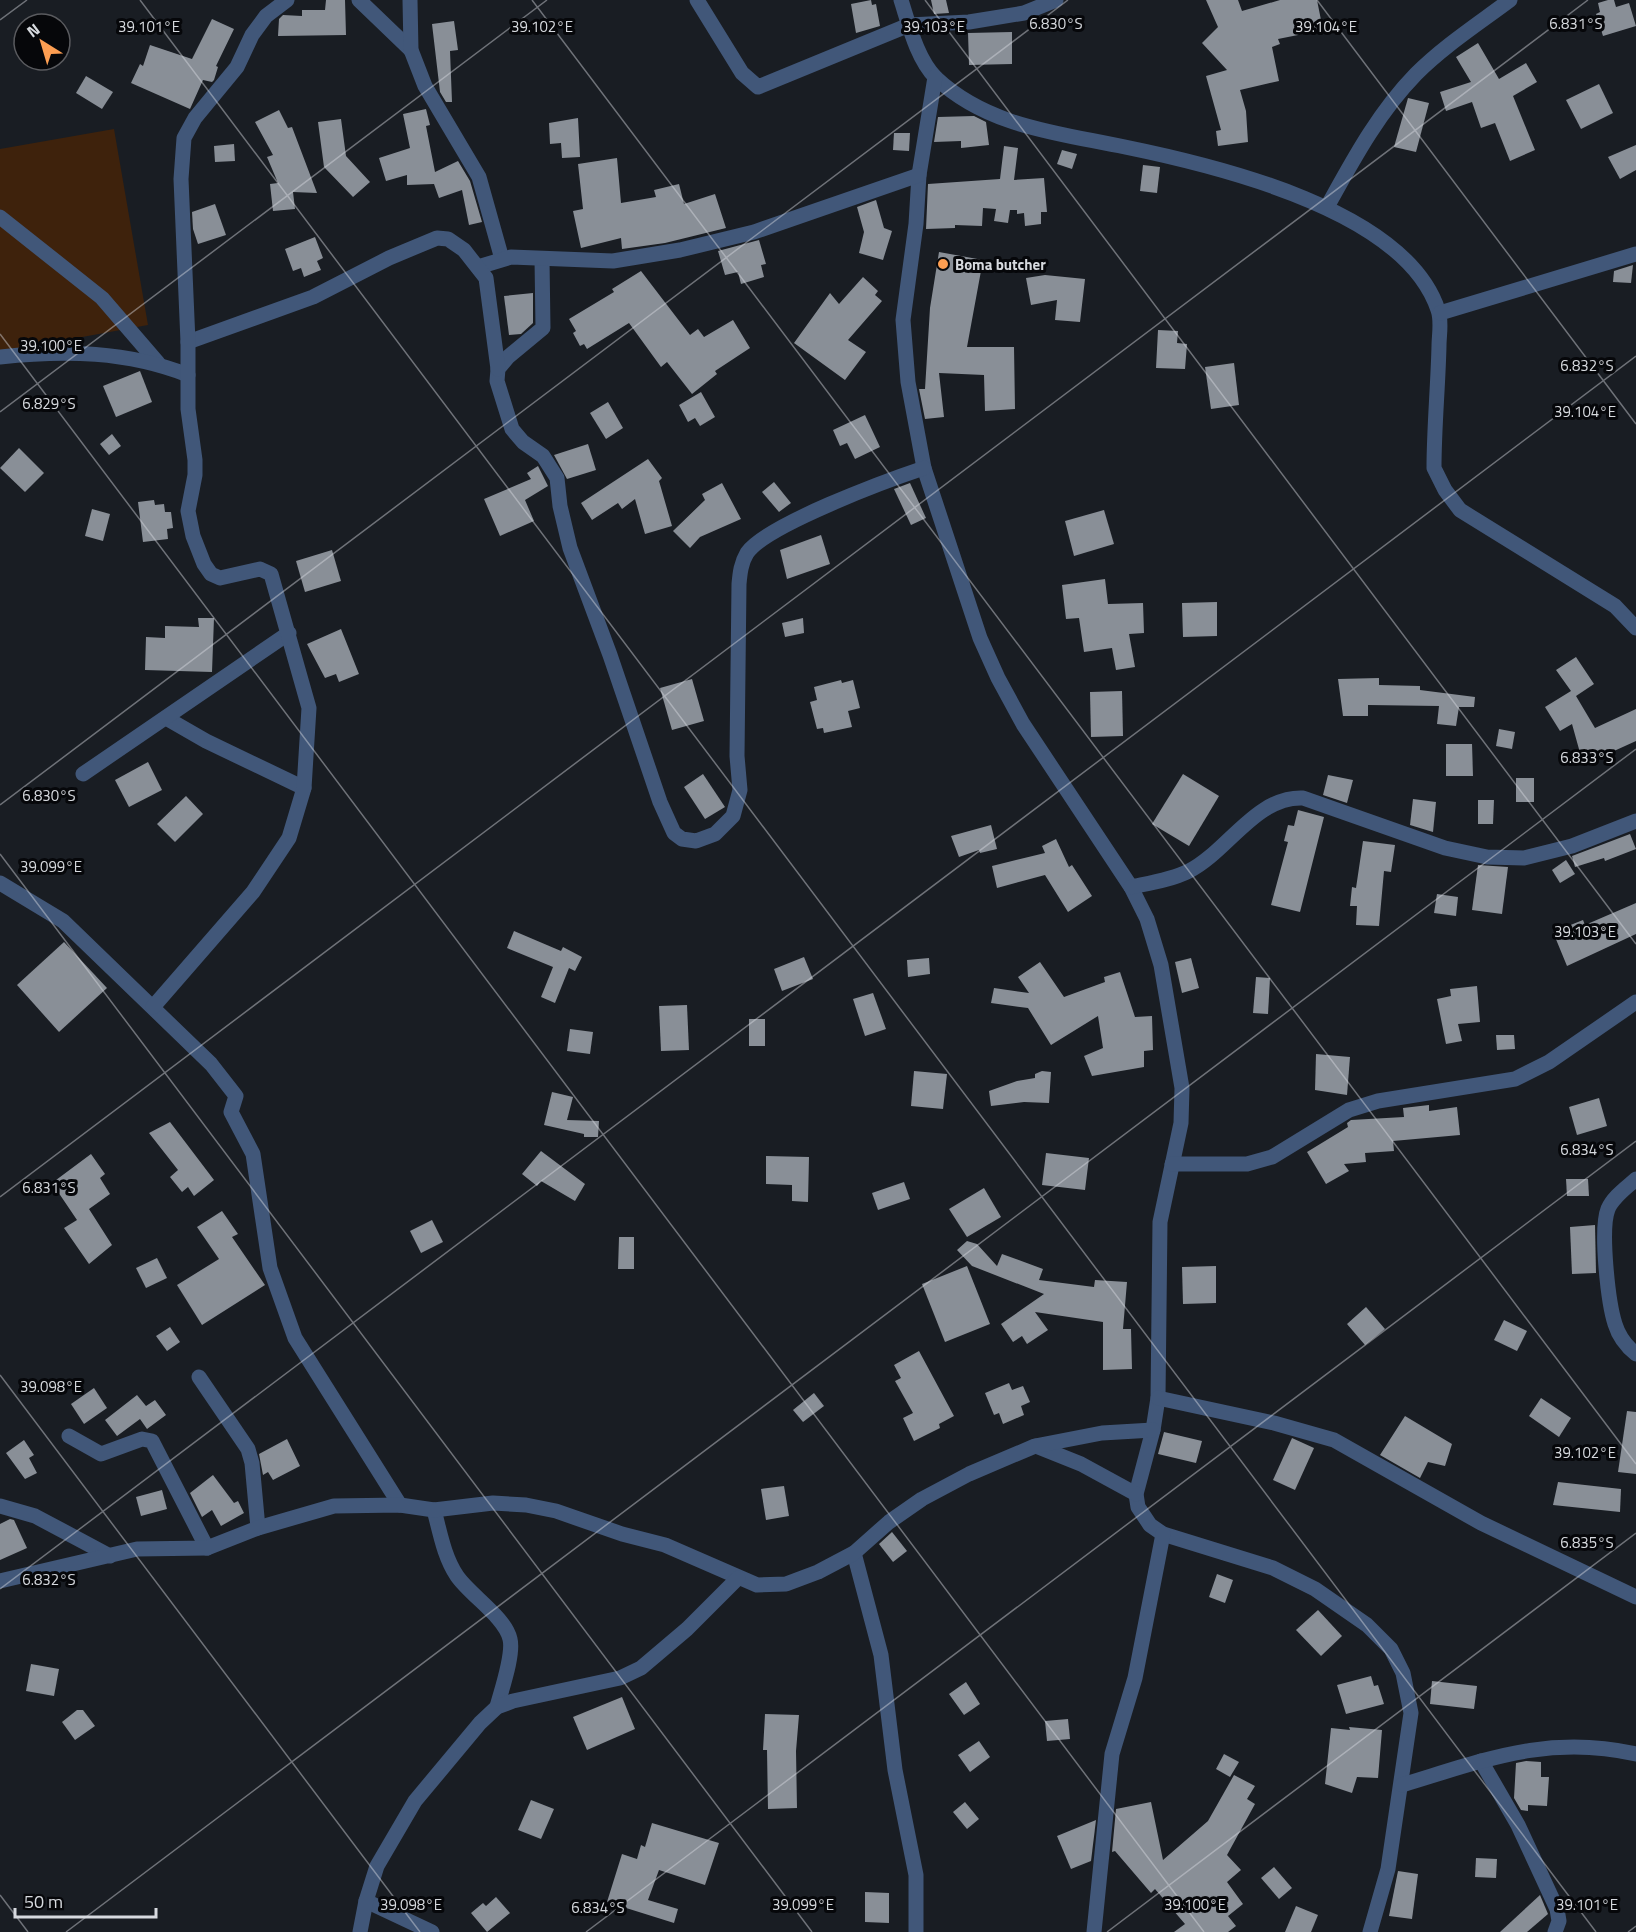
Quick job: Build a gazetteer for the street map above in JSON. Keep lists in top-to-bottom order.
{
  "places": ["Boma butcher"],
  "scale_bar": "50 m",
  "north": "top left",
  "coordinates": [
    "6.830°S",
    "6.831°S",
    "39.101°E",
    "39.102°E",
    "39.103°E",
    "39.104°E",
    "39.100°E",
    "6.832°S",
    "6.829°S",
    "6.833°S",
    "39.099°E",
    "6.834°S",
    "39.098°E",
    "6.835°S"
  ]
}
